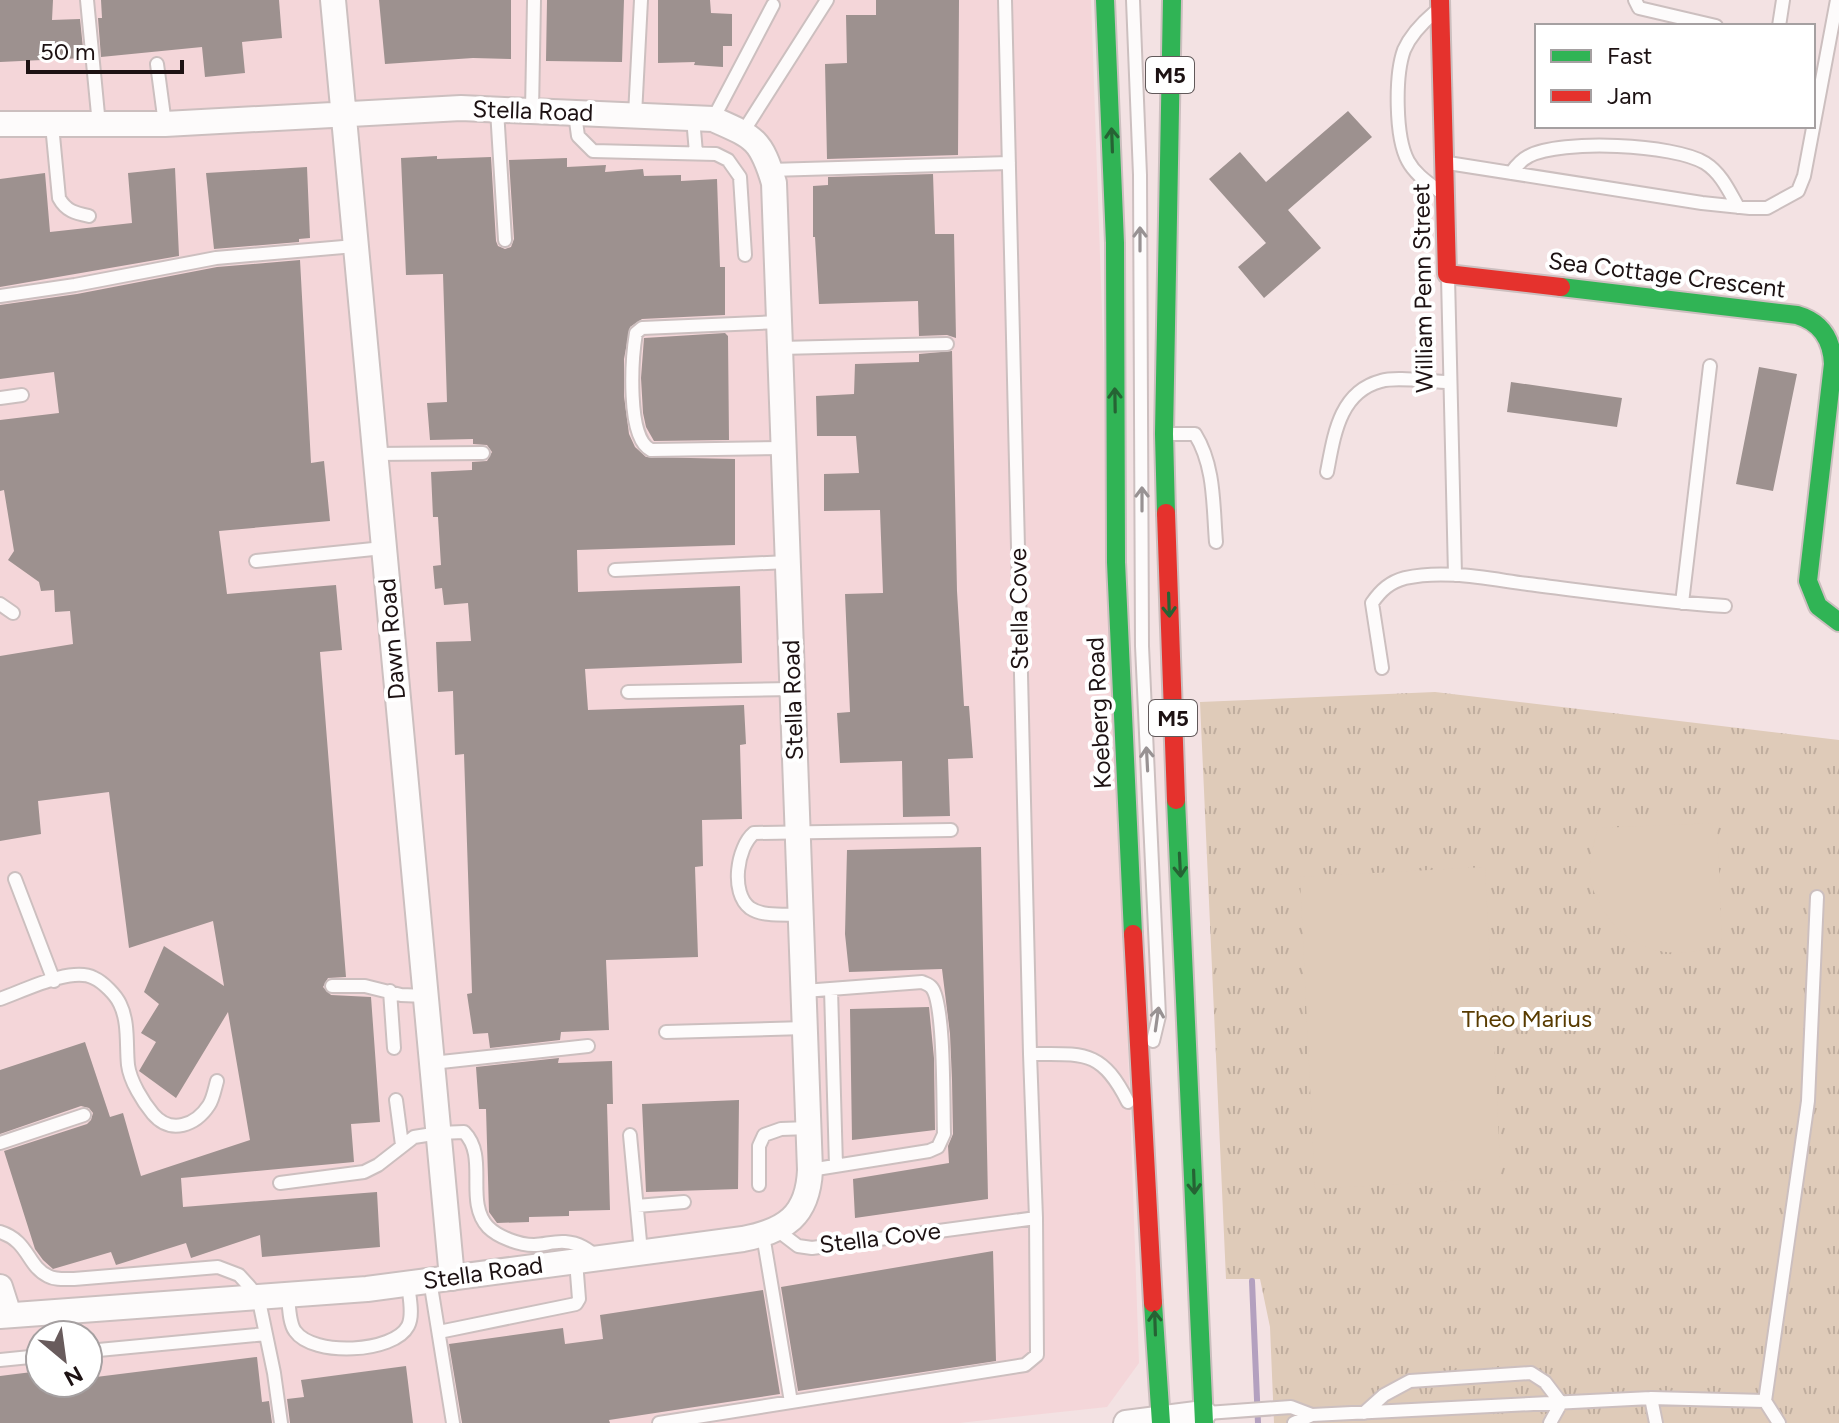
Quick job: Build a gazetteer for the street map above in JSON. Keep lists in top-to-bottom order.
{
  "streets": {
    "main road": [
      "M5",
      "Sea Cottage Crescent",
      "William Penn Street",
      "Koeberg Road"
    ],
    "street": ["Stella Road", "Dawn Road"],
    "lane": ["Stella Cove"]
  },
  "crossings": [
    ["Stella Road", "Stella Cove"],
    ["Stella Road", "Dawn Road"],
    ["Sea Cottage Crescent", "William Penn Street"]
  ],
  "parks": ["Theo Marius"],
  "legend": ["Fast", "Jam"],
  "scale_bar": "50 m",
  "north": "bottom right"
}
